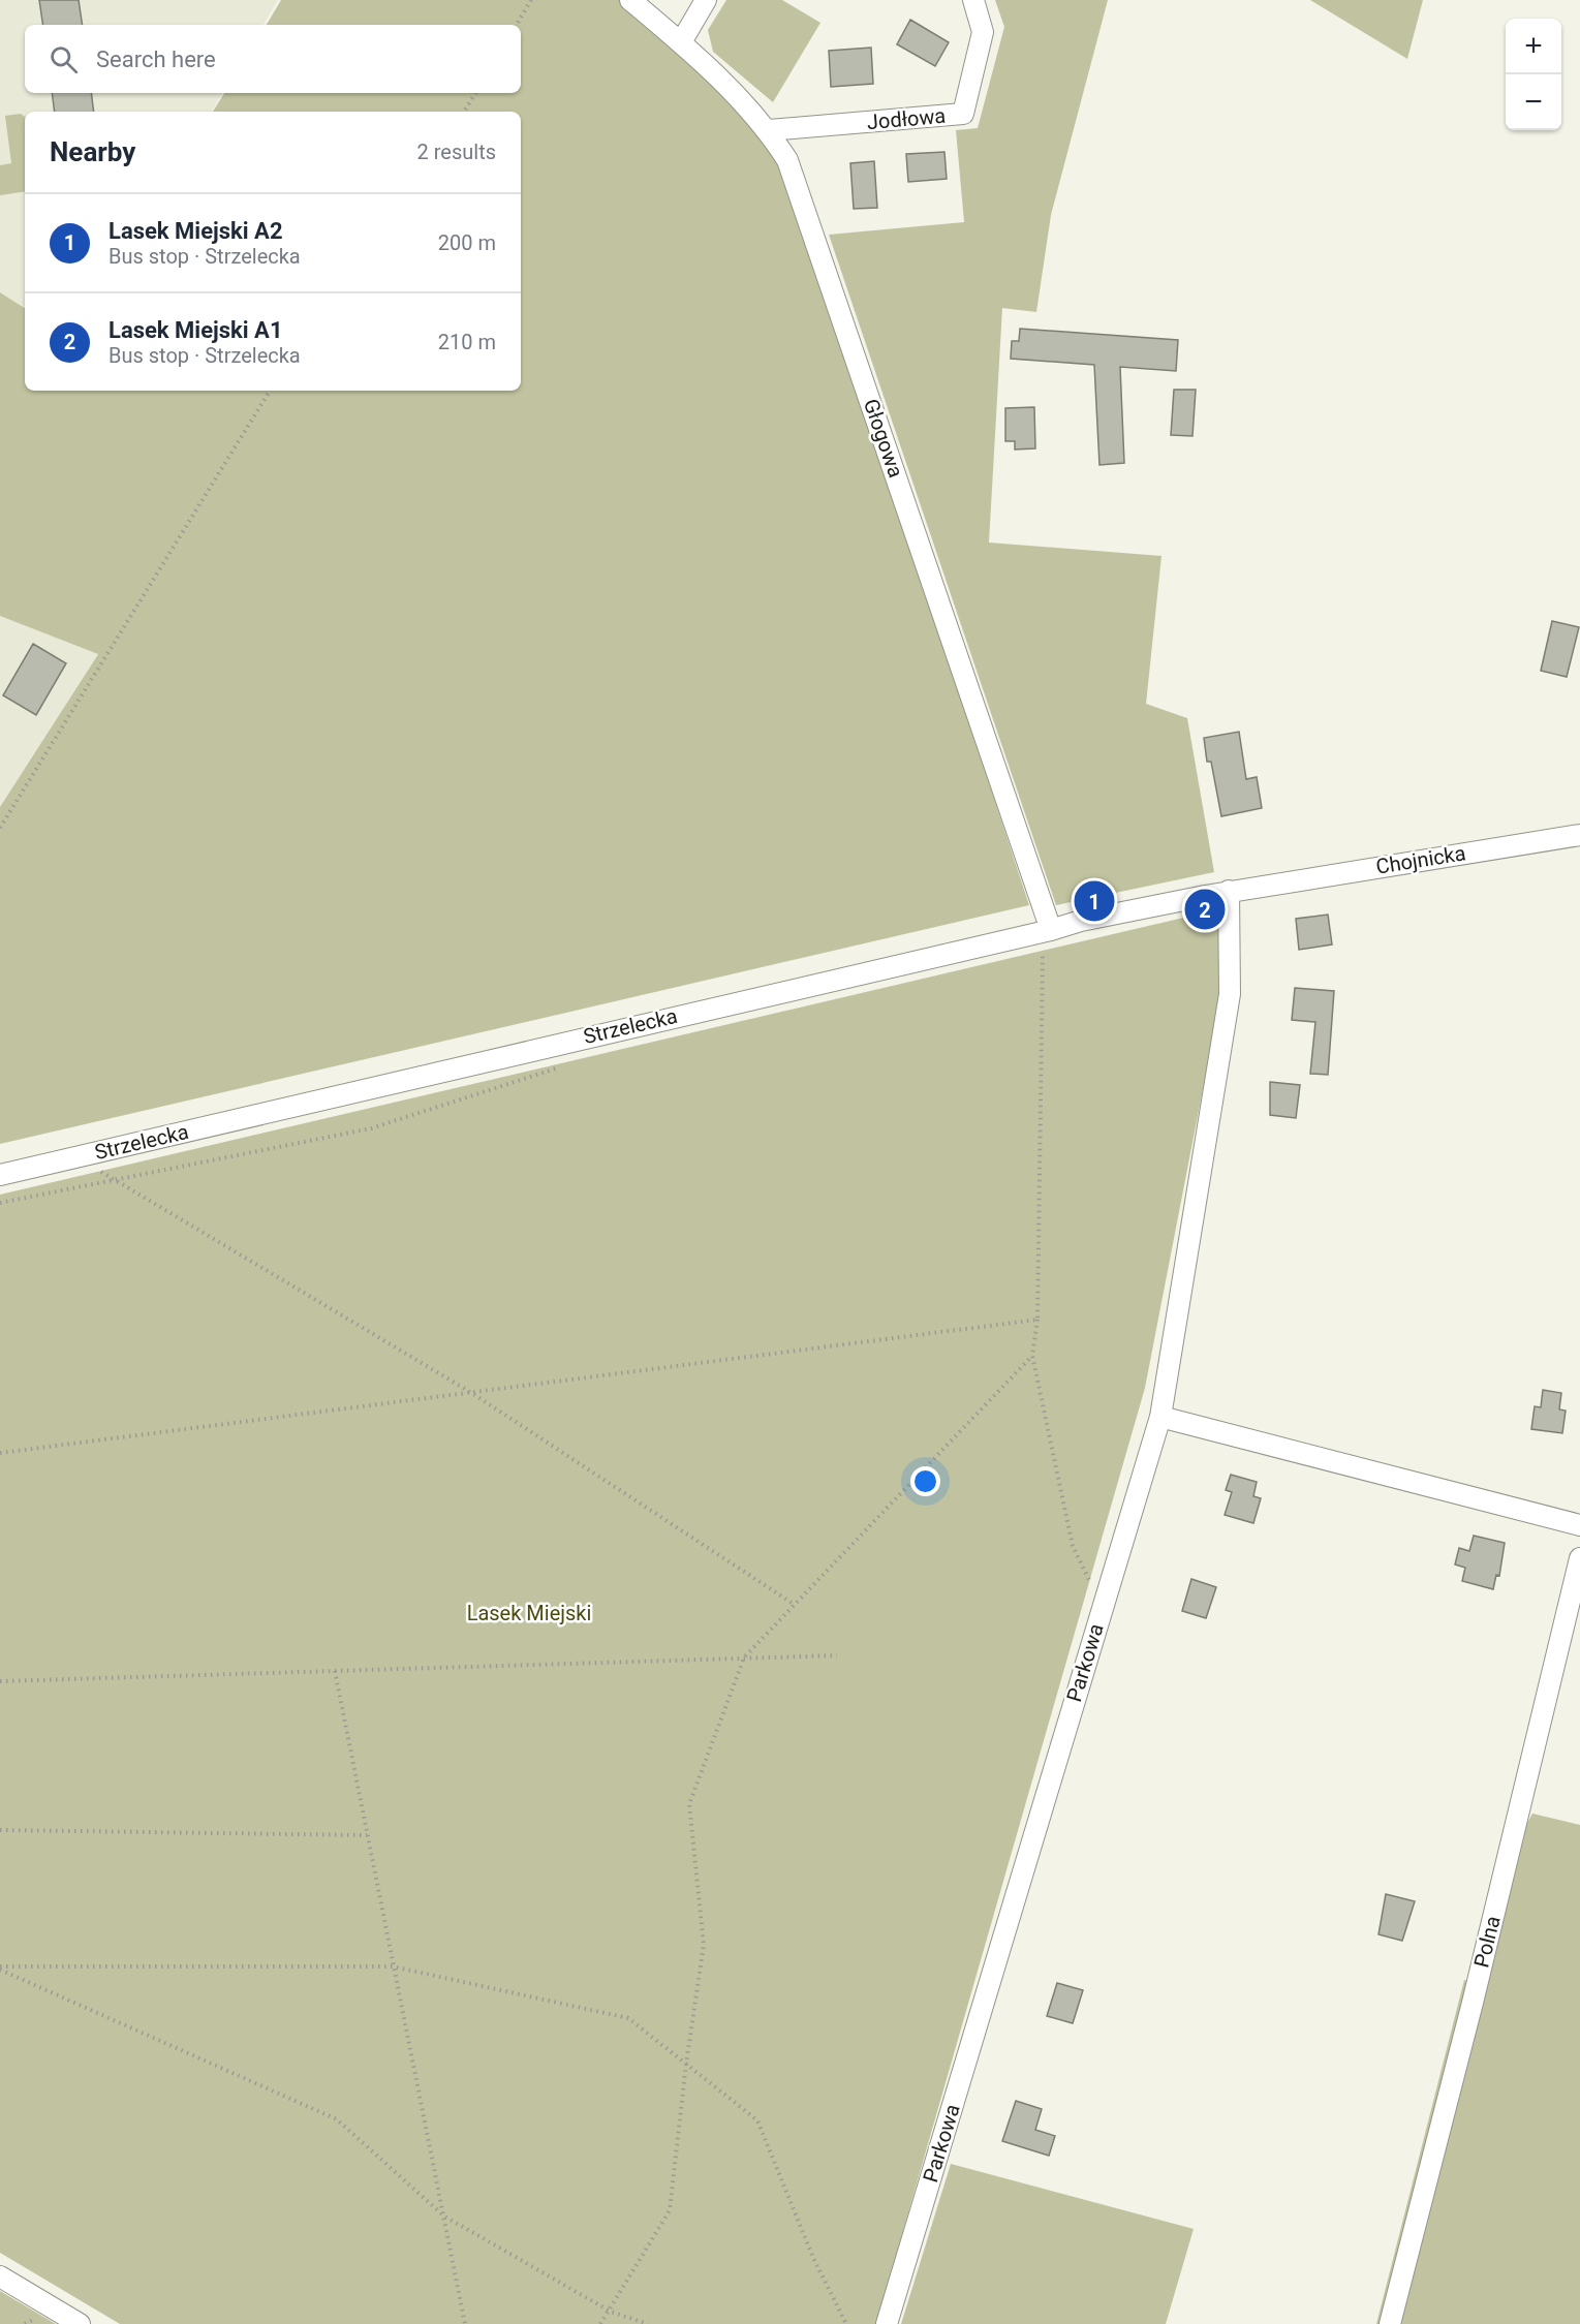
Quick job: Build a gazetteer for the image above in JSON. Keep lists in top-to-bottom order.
{
  "streets": {
    "street": [
      "Jodłowa",
      "Głogowa",
      "Chojnicka",
      "Strzelecka",
      "Parkowa",
      "Polna"
    ]
  },
  "crossings": [
    ["Jodłowa", "Głogowa"],
    ["Głogowa", "Strzelecka"],
    ["Chojnicka", "Strzelecka"],
    ["Strzelecka", "Parkowa"]
  ],
  "parks": ["Lasek Miejski"],
  "page": {
    "map_buttons": ["+", "−"],
    "search": "Search here",
    "heading": ["Nearby", "2 results"],
    "list": [
      {
        "mark": "1",
        "name": "Lasek Miejski A2",
        "note": "Bus stop · Strzelecka",
        "value": "200 m"
      },
      {
        "mark": "2",
        "name": "Lasek Miejski A1",
        "note": "Bus stop · Strzelecka",
        "value": "210 m"
      }
    ],
    "pins": ["1", "2"]
  }
}
